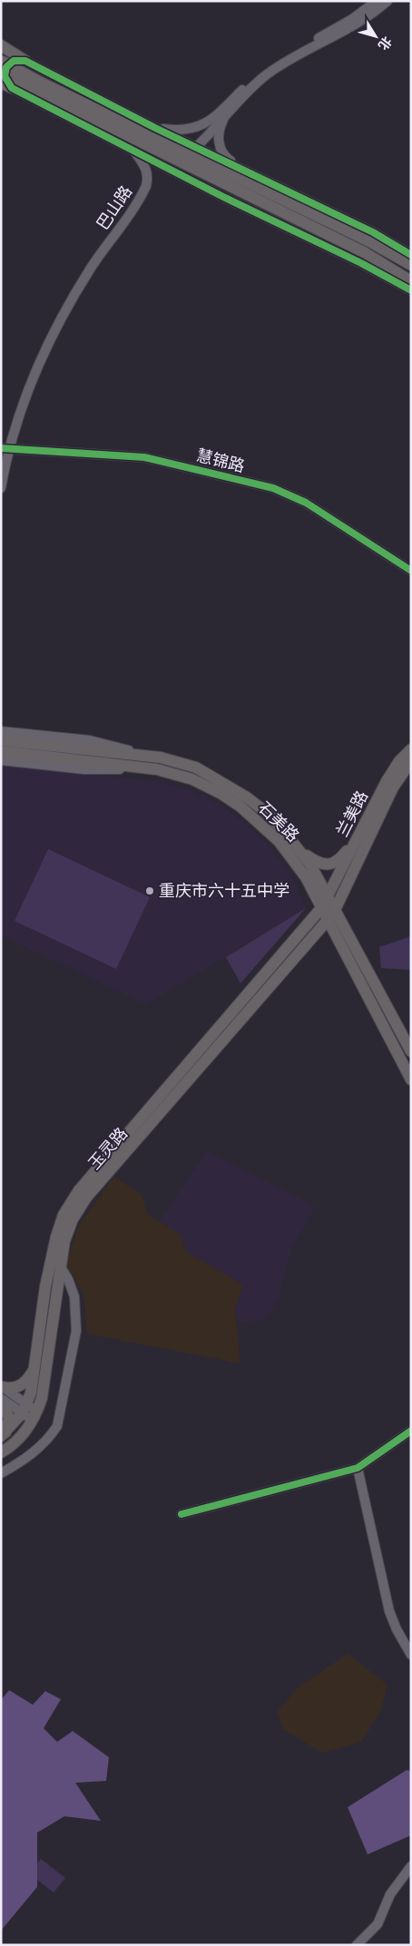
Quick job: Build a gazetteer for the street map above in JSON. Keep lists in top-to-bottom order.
{
  "streets": {
    "main road": ["兰美路", "石美路", "玉灵路"],
    "street": ["巴山路", "慧锦路"]
  },
  "crossings": [
    ["巴山路", "慧锦路"],
    ["兰美路", "石美路"],
    ["兰美路", "玉灵路"],
    ["石美路", "玉灵路"]
  ],
  "places": ["重庆市六十五中学"],
  "north": "bottom right"
}
